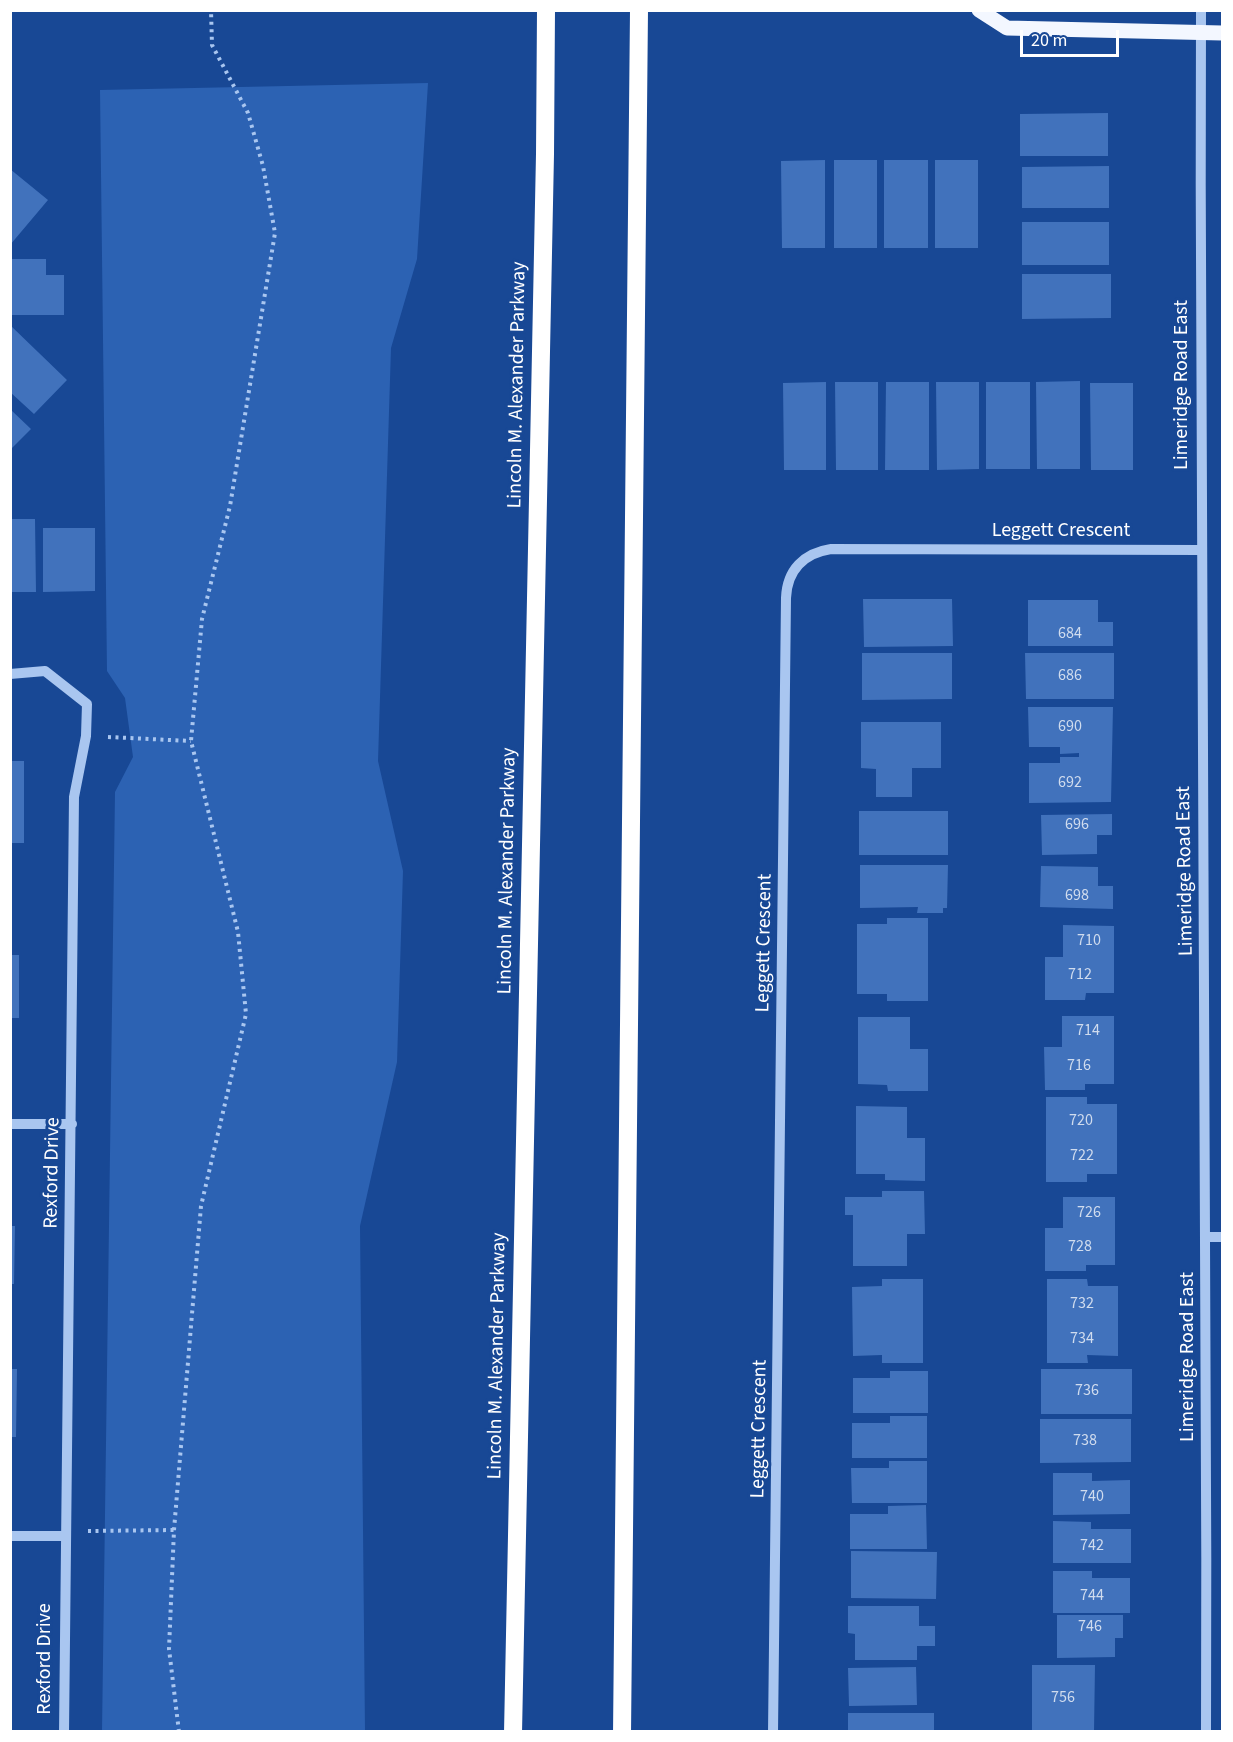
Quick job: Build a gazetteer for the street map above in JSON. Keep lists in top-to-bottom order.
{
  "streets": {
    "highway": ["Lincoln M. Alexander Parkway"],
    "street": ["Limeridge Road East", "Leggett Crescent", "Rexford Drive"]
  },
  "crossings": [
    ["Limeridge Road East", "Leggett Crescent"]
  ],
  "house_numbers": [
    "684",
    "686",
    "690",
    "692",
    "696",
    "698",
    "710",
    "712",
    "714",
    "716",
    "720",
    "722",
    "726",
    "728",
    "732",
    "734",
    "736",
    "738",
    "740",
    "742",
    "744",
    "746",
    "756"
  ],
  "scale_bar": "20 m"
}
